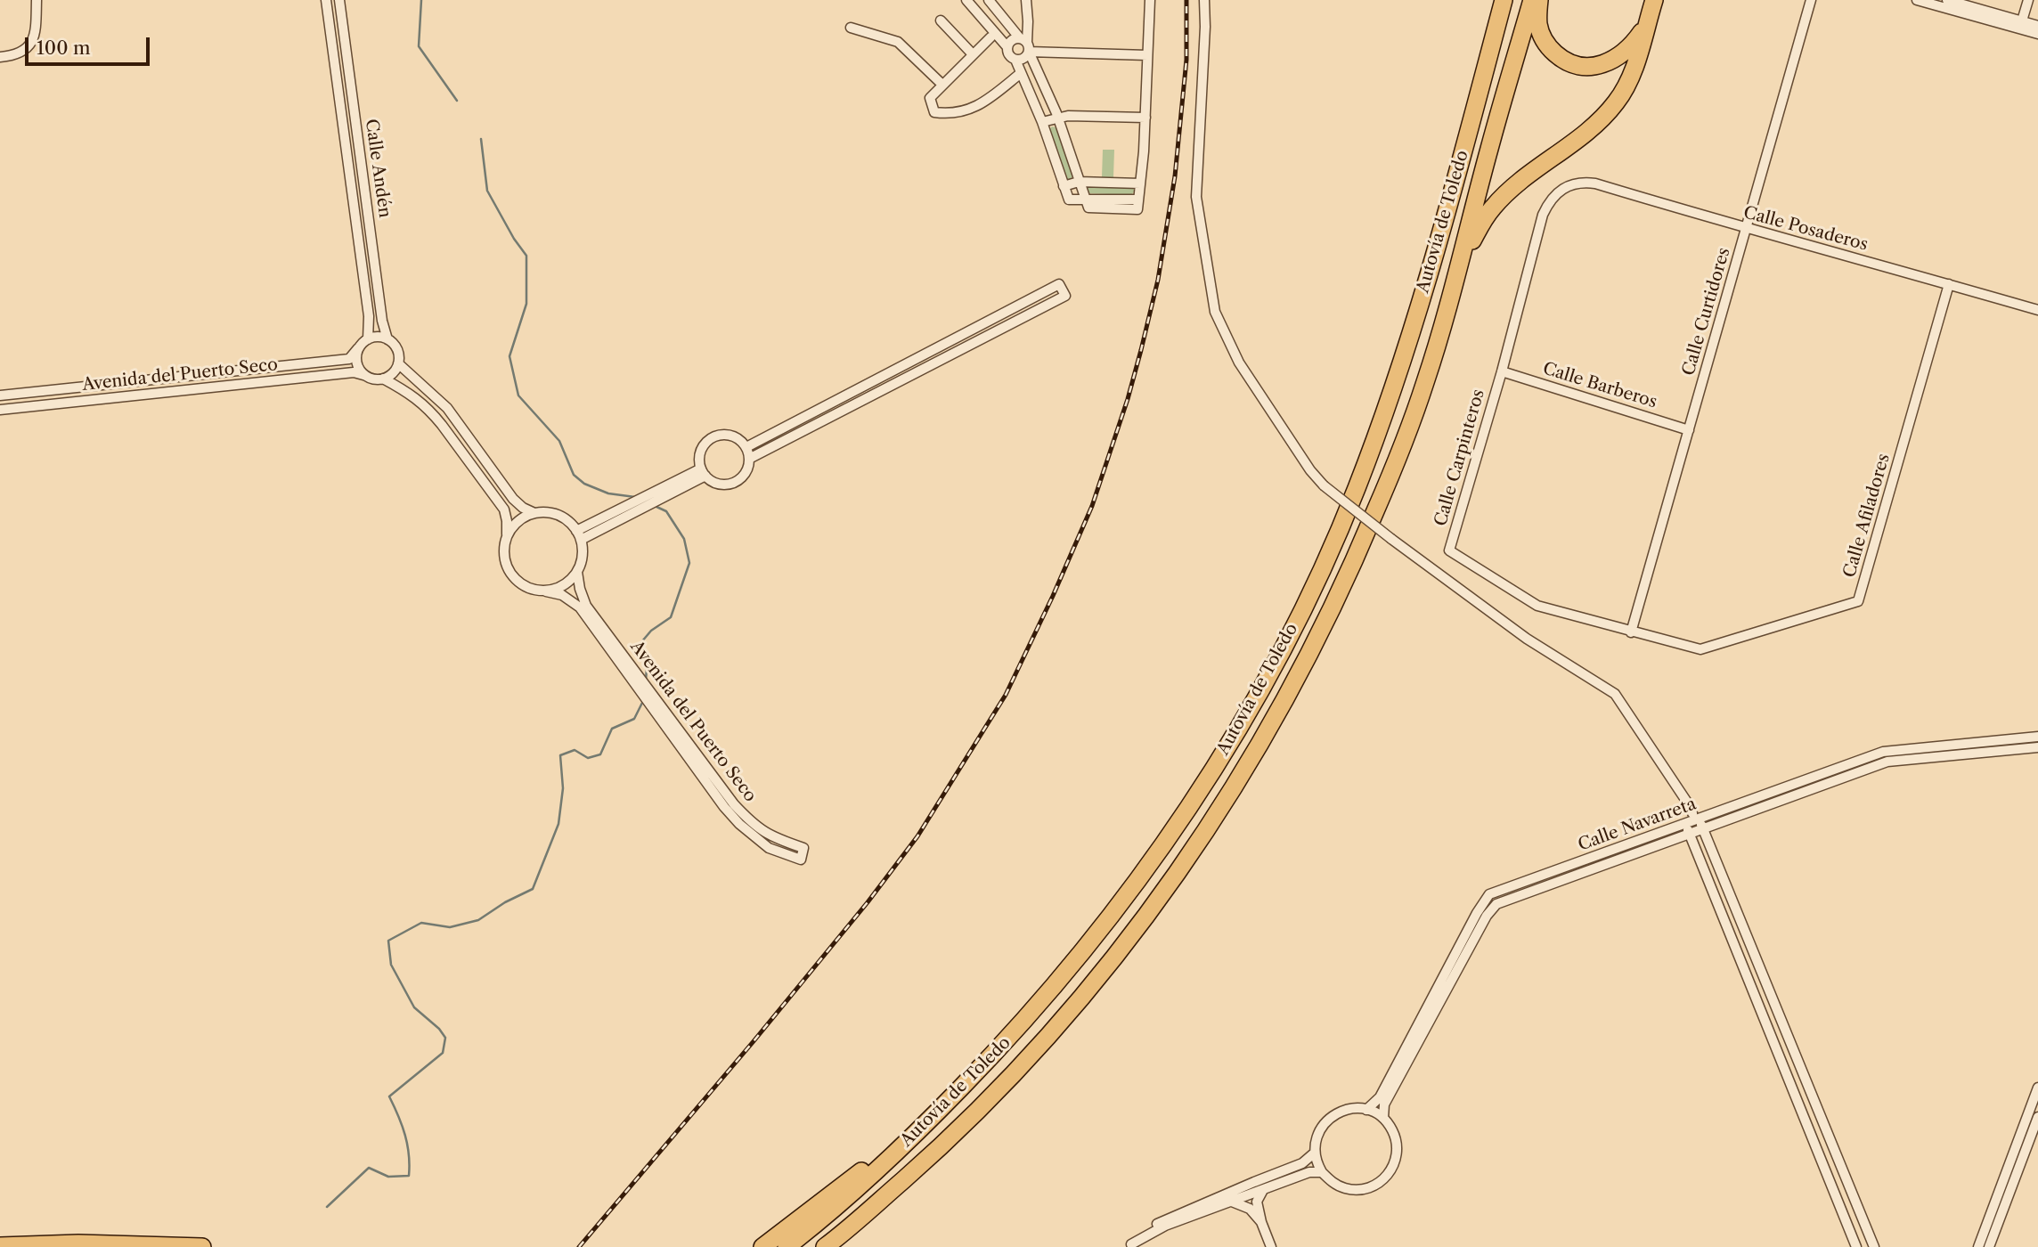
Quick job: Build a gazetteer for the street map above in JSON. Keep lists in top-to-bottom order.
{
  "streets": {
    "highway": ["Autovía de Toledo"],
    "street": [
      "Calle Andén",
      "Calle Posaderos",
      "Calle Curtidores",
      "Avenida del Puerto Seco",
      "Calle Barberos",
      "Calle Carpinteros",
      "Calle Afiladores",
      "Calle Navarreta"
    ]
  },
  "crossings": [
    ["Calle Andén", "Avenida del Puerto Seco"],
    ["Calle Posaderos", "Calle Curtidores"],
    ["Calle Posaderos", "Calle Carpinteros"],
    ["Calle Posaderos", "Calle Afiladores"],
    ["Calle Curtidores", "Calle Barberos"],
    ["Calle Curtidores", "Calle Carpinteros"],
    ["Calle Curtidores", "Calle Afiladores"],
    ["Calle Barberos", "Calle Carpinteros"],
    ["Calle Carpinteros", "Calle Afiladores"]
  ],
  "scale_bar": "100 m"
}
